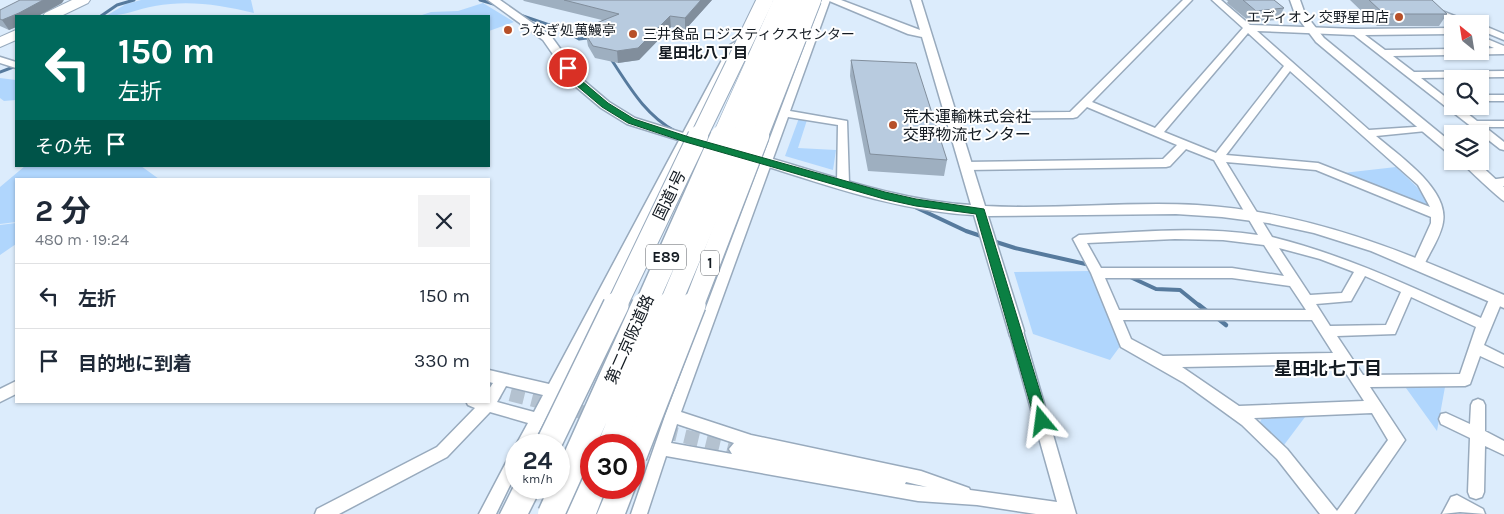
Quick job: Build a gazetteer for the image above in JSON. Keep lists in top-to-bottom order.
{
  "streets": {
    "highway": [
      "国道1号",
      "E89",
      "1",
      "第二京阪道路"
    ]
  },
  "districts": ["星田北八丁目", "星田北七丁目"],
  "places": [
    "エディオン 交野星田店",
    "うなぎ処萬鰻亭",
    "三井食品 ロジスティクスセンター",
    "荒木運輸株式会社 交野物流センター"
  ],
  "north": "top left",
  "page": {
    "turn": ["150 m", "左折"],
    "then": "その先",
    "heading": ["2 分", "480 m · 19:24"],
    "list": [
      {
        "name": "左折",
        "value": "150 m"
      },
      {
        "name": "目的地に到着",
        "value": "330 m"
      }
    ],
    "speed": "24 km/h",
    "limit": "30"
  }
}
